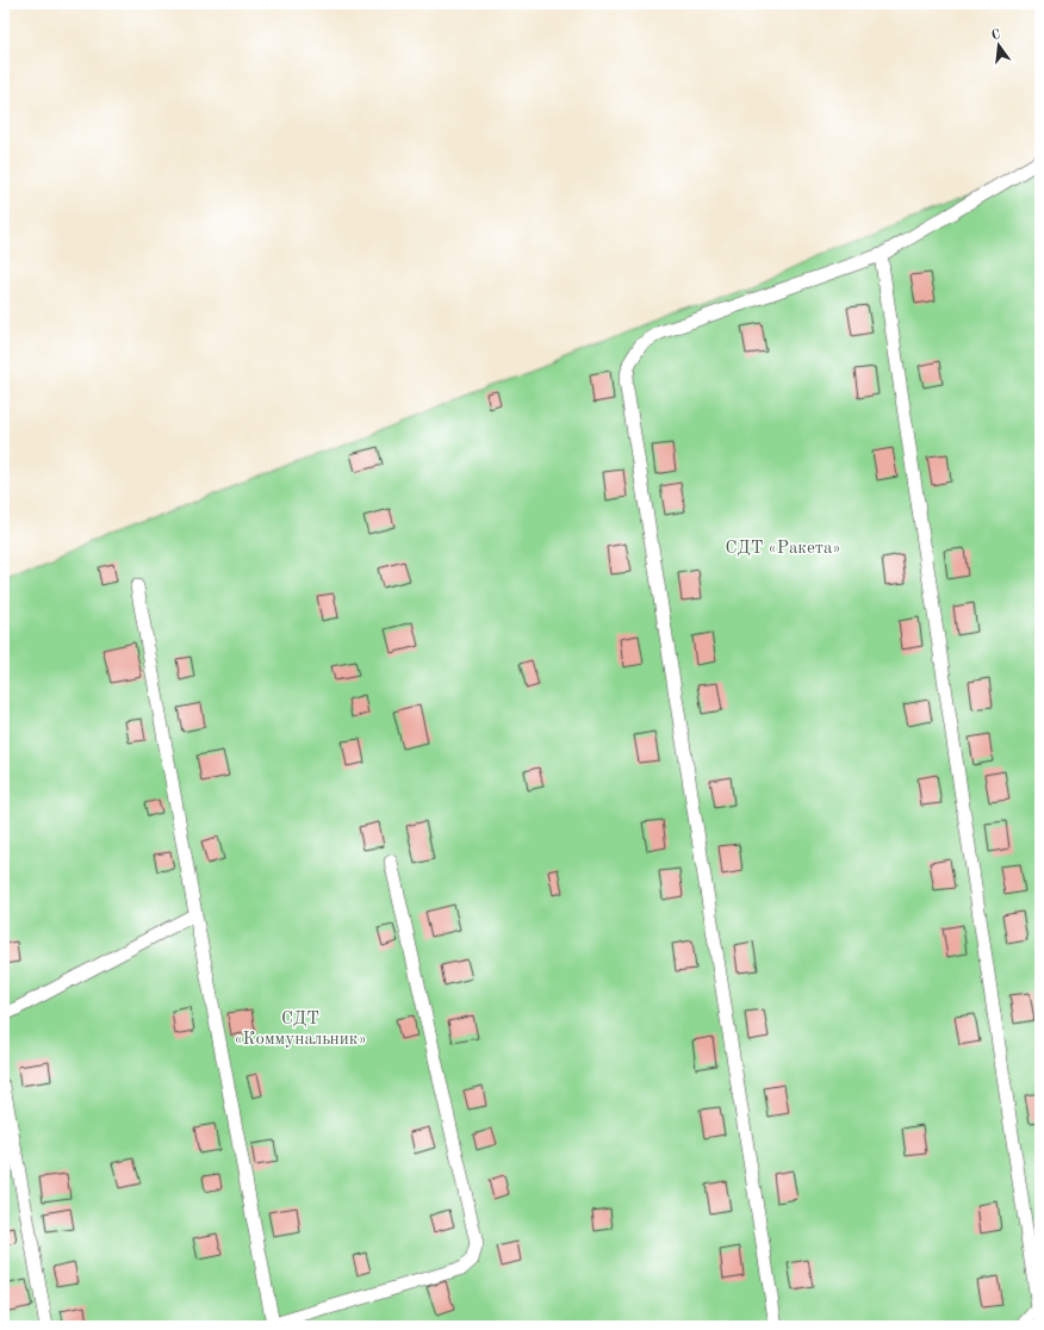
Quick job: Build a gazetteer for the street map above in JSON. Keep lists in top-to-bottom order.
{
  "parks": ["СДТ «Ракета»", "СДТ «Коммунальник»"],
  "north": "top"
}
